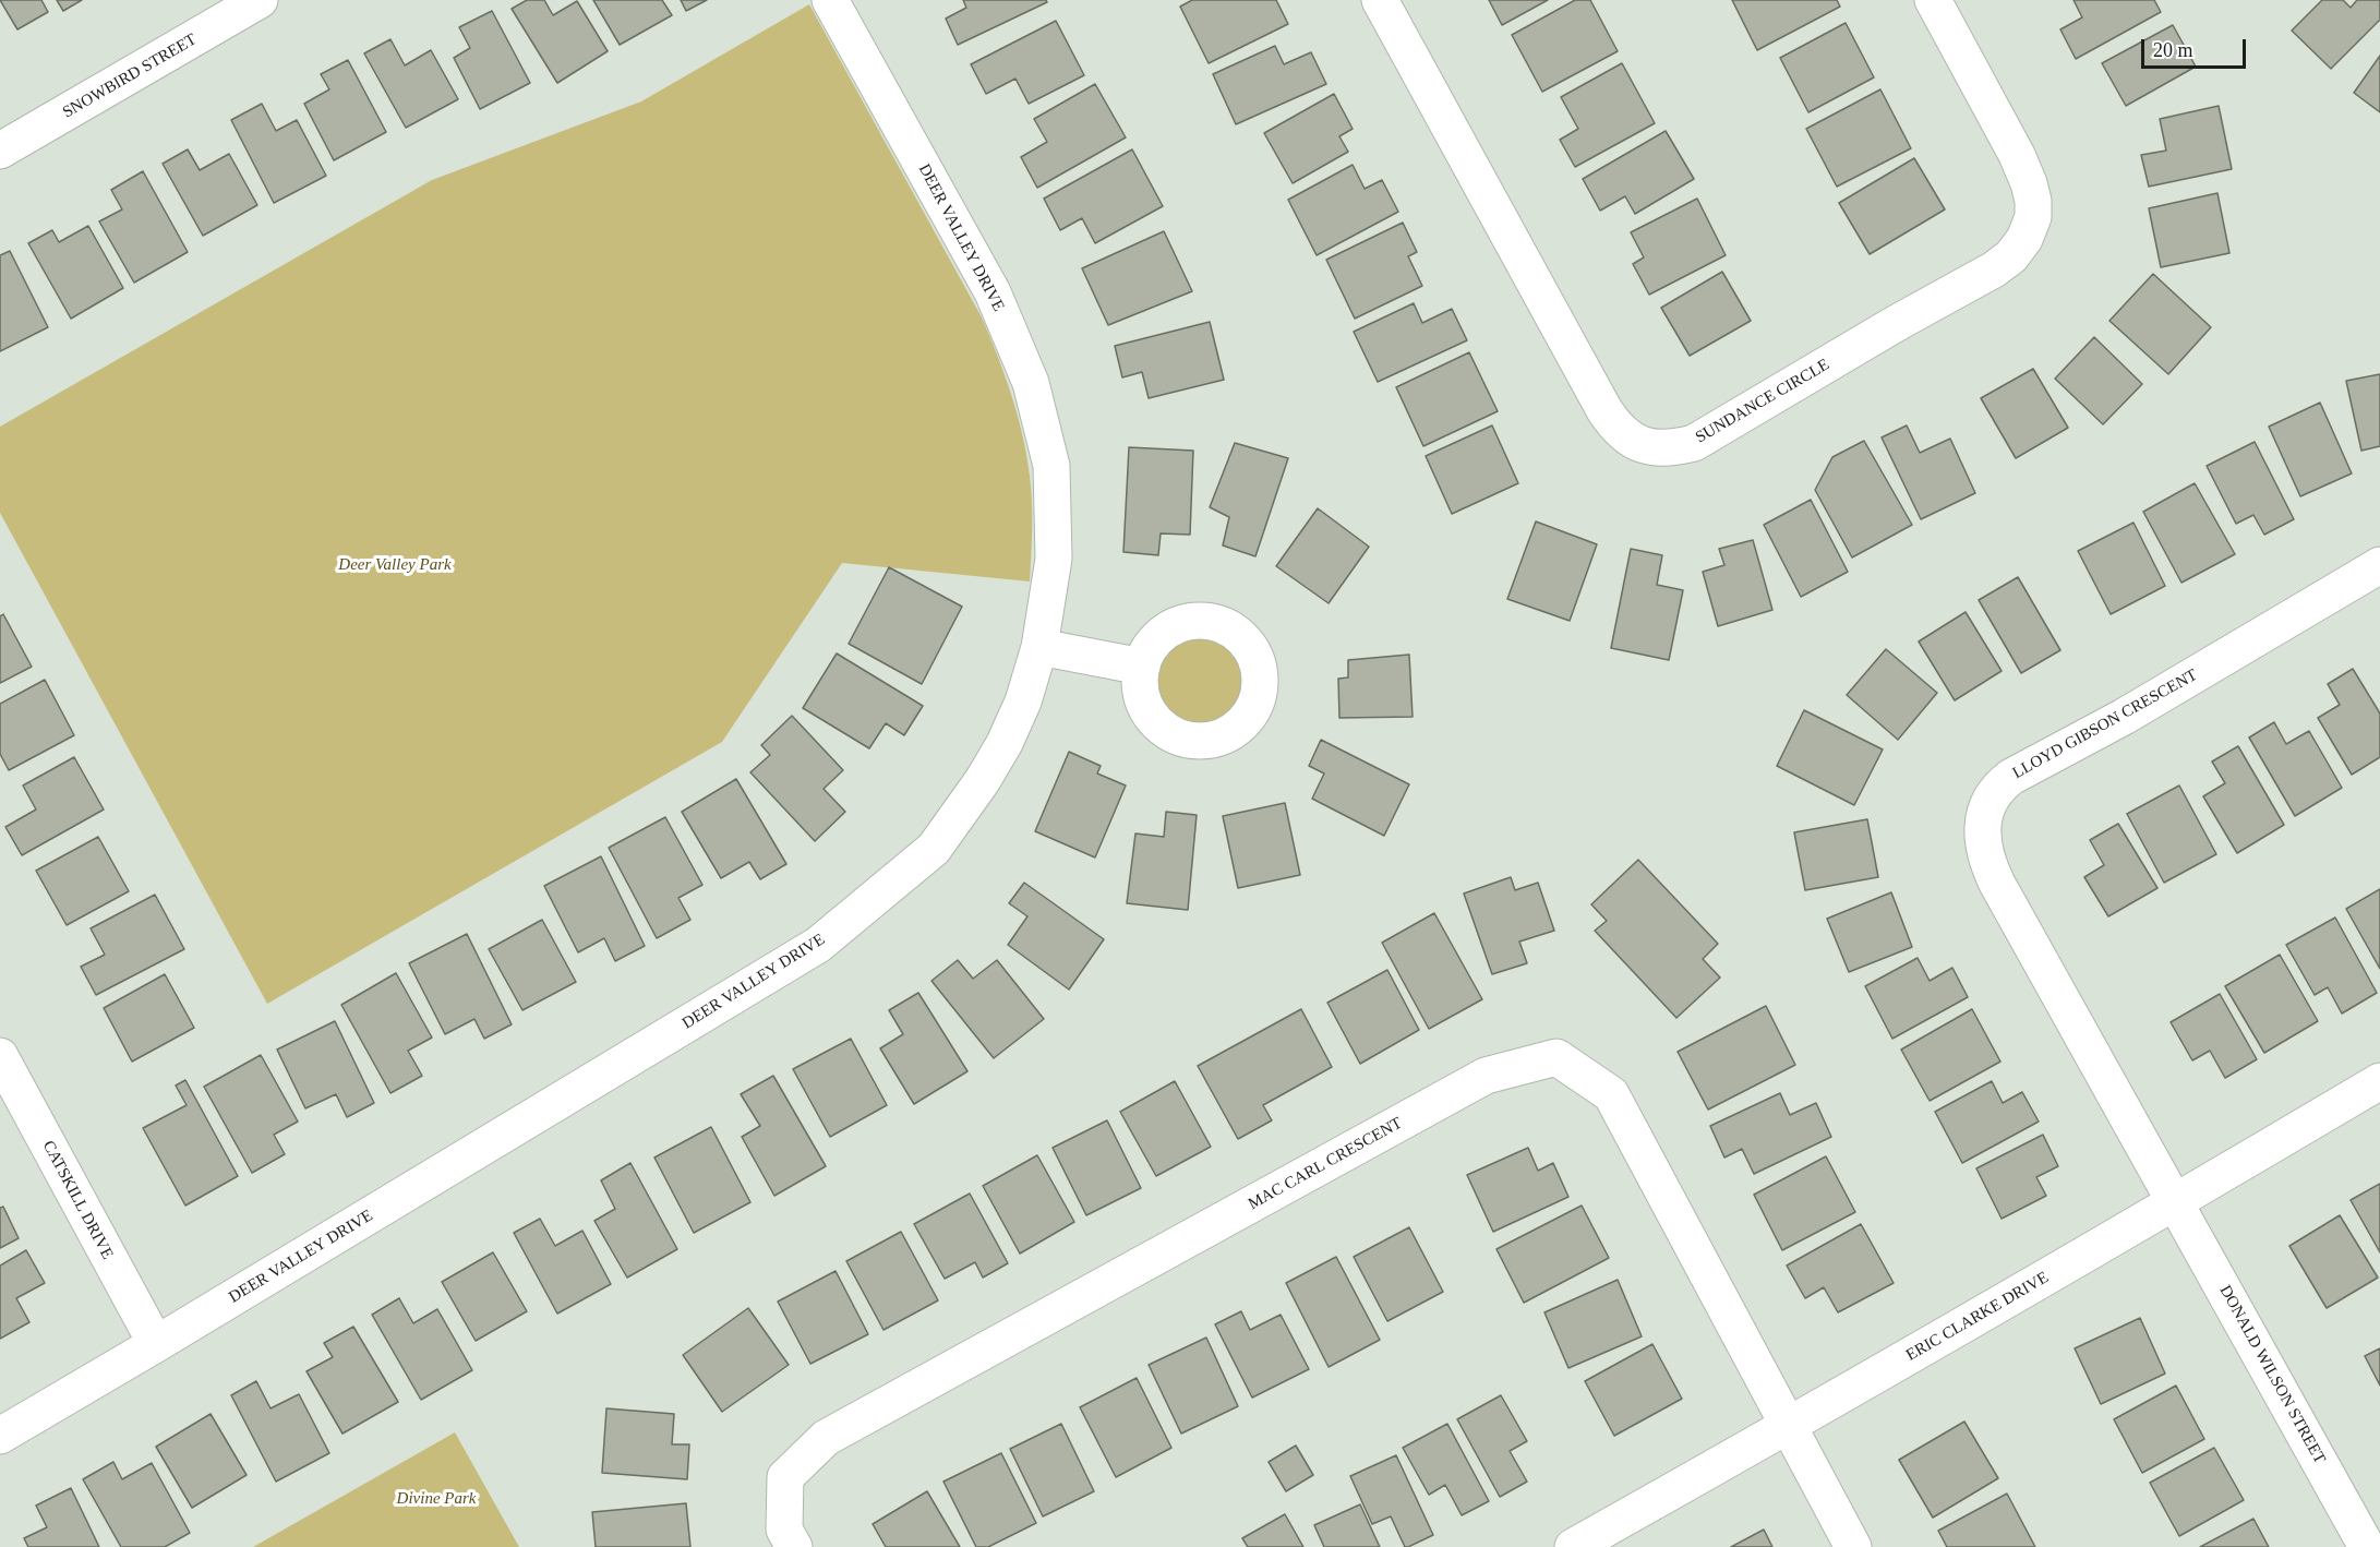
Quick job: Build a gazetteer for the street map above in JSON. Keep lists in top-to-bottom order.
{
  "streets": {
    "street": [
      "SNOWBIRD STREET",
      "DEER VALLEY DRIVE",
      "SUNDANCE CIRCLE",
      "LLOYD GIBSON CRESCENT",
      "MAC CARL CRESCENT",
      "CATSKILL DRIVE",
      "ERIC CLARKE DRIVE",
      "DONALD WILSON STREET"
    ]
  },
  "crossings": [
    ["DEER VALLEY DRIVE", "CATSKILL DRIVE"],
    ["LLOYD GIBSON CRESCENT", "ERIC CLARKE DRIVE"],
    ["LLOYD GIBSON CRESCENT", "DONALD WILSON STREET"],
    ["MAC CARL CRESCENT", "ERIC CLARKE DRIVE"],
    ["ERIC CLARKE DRIVE", "DONALD WILSON STREET"]
  ],
  "parks": ["Deer Valley Park", "Divine Park"],
  "scale_bar": "20 m"
}
